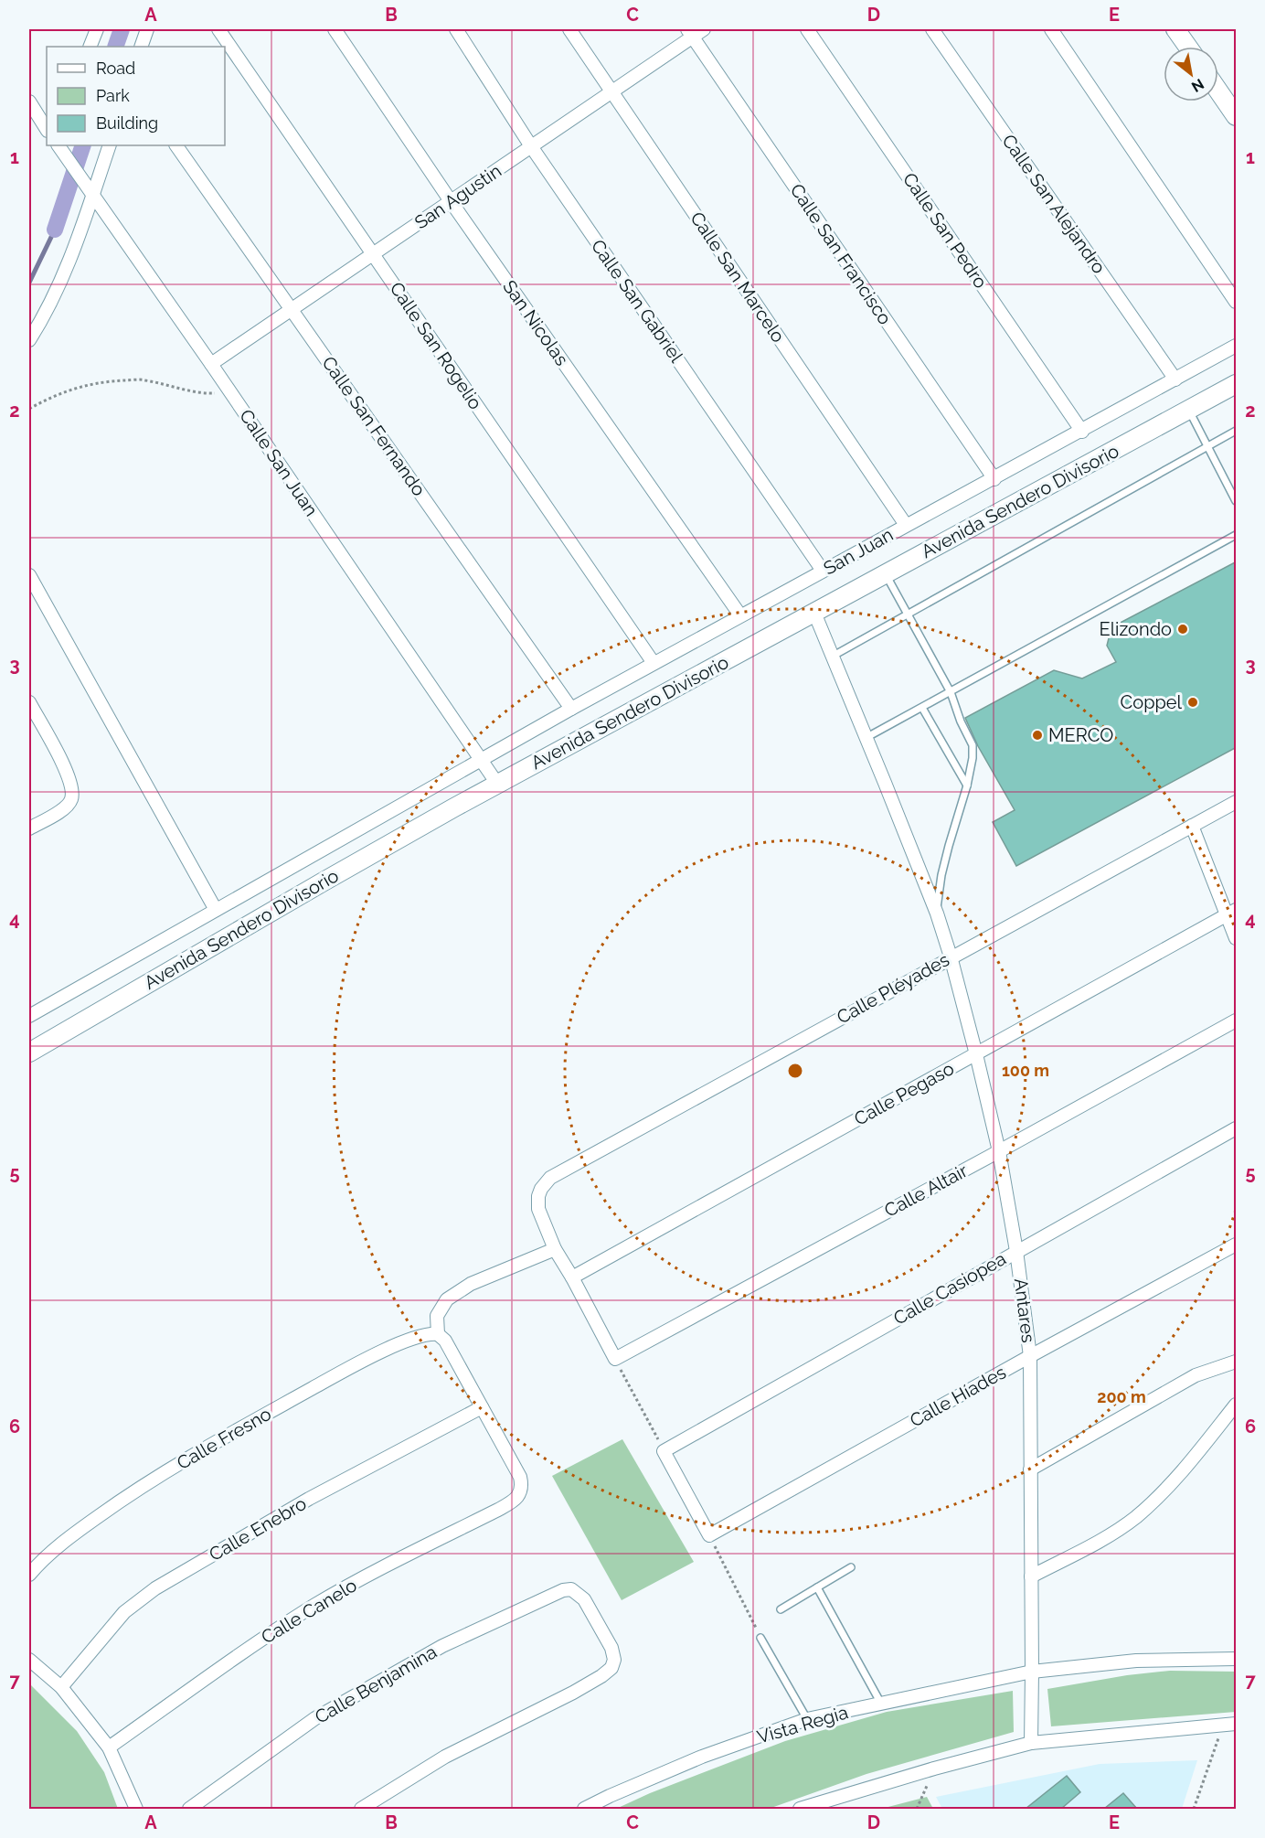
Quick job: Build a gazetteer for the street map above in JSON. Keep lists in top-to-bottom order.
{
  "streets": {
    "street": [
      "San Agustin",
      "Calle San Alejandro",
      "Calle San Pedro",
      "Calle San Francisco",
      "Calle San Marcelo",
      "Calle San Gabriel",
      "San Nicolas",
      "Calle San Rogelio",
      "Calle San Fernando",
      "Calle San Juan",
      "Avenida Sendero Divisorio",
      "San Juan",
      "Calle Pléyades",
      "Calle Pegaso",
      "Calle Altair",
      "Calle Casiopea",
      "Antares",
      "Calle Híades",
      "Calle Fresno",
      "Calle Enebro",
      "Calle Canelo",
      "Calle Benjamina",
      "Vista Regia"
    ]
  },
  "crossings": [
    ["San Agustin", "Calle San Francisco"],
    ["San Agustin", "Calle San Marcelo"],
    ["San Agustin", "Calle San Gabriel"],
    ["San Agustin", "San Nicolas"],
    ["San Agustin", "Calle San Rogelio"],
    ["San Agustin", "Calle San Fernando"],
    ["San Agustin", "Calle San Juan"],
    ["Calle San Alejandro", "San Juan"],
    ["Calle San Pedro", "San Juan"],
    ["Calle San Francisco", "San Juan"],
    ["Calle San Marcelo", "San Juan"],
    ["Calle San Gabriel", "San Juan"],
    ["San Nicolas", "San Juan"],
    ["Calle San Rogelio", "San Juan"],
    ["Calle San Fernando", "San Juan"],
    ["Calle San Juan", "Avenida Sendero Divisorio"],
    ["Calle San Juan", "San Juan"],
    ["Avenida Sendero Divisorio", "San Juan"],
    ["Avenida Sendero Divisorio", "Antares"],
    ["Calle Pléyades", "Antares"],
    ["Calle Pegaso", "Antares"],
    ["Calle Altair", "Antares"],
    ["Calle Casiopea", "Antares"],
    ["Antares", "Calle Híades"],
    ["Antares", "Vista Regia"],
    ["Calle Enebro", "Calle Canelo"]
  ],
  "places": ["Elizondo", "Coppel", "MERCO"],
  "legend": ["Road", "Park", "Building"],
  "north": "bottom right",
  "grid": {
    "columns": [
      "A",
      "B",
      "C",
      "D",
      "E"
    ],
    "rows": [
      "1",
      "2",
      "3",
      "4",
      "5",
      "6",
      "7"
    ]
  },
  "rings": ["100 m", "200 m"]
}
